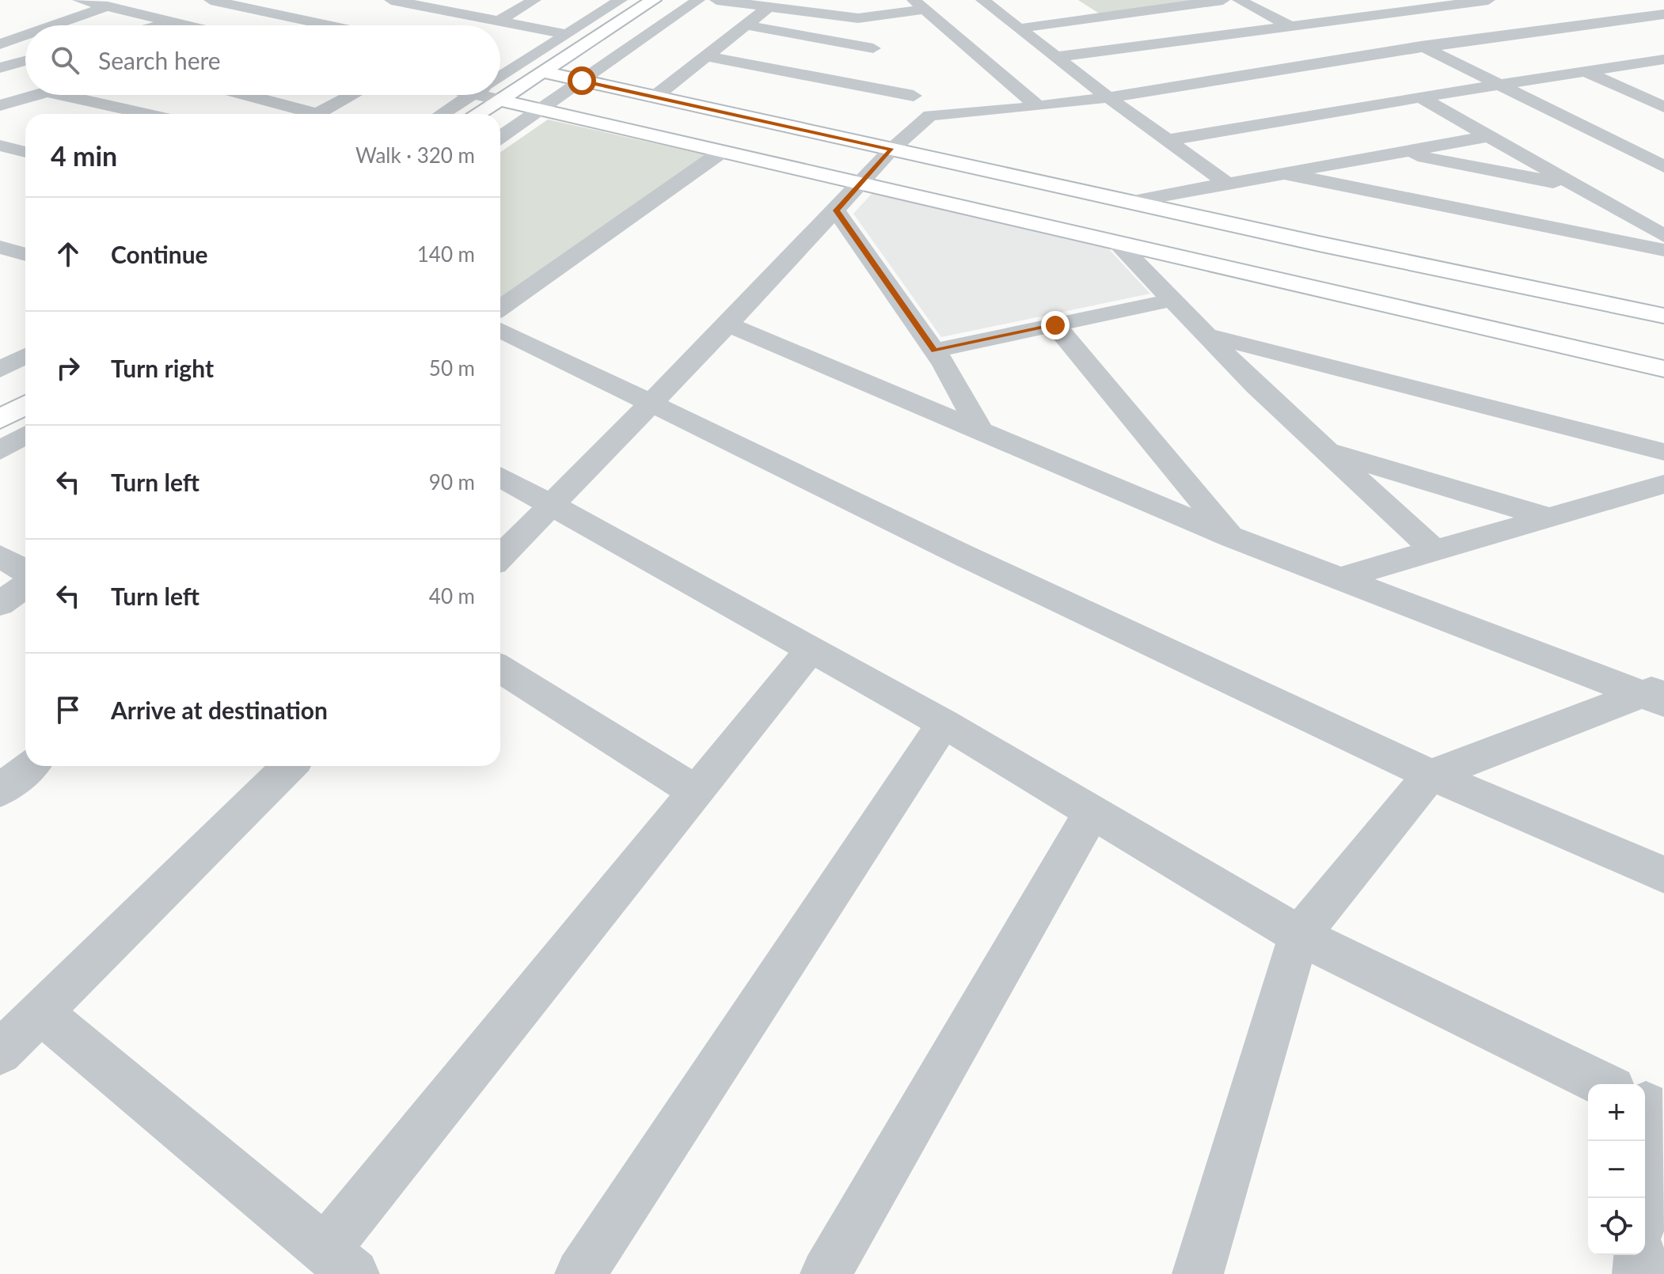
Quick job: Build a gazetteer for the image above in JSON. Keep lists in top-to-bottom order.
{
  "page": {
    "search": "Search here",
    "heading": ["4 min", "Walk · 320 m"],
    "list": [
      ["Continue", "140 m"],
      ["Turn right", "50 m"],
      ["Turn left", "90 m"],
      ["Turn left", "40 m"],
      "Arrive at destination"
    ],
    "map_buttons": ["+", "−"]
  }
}
